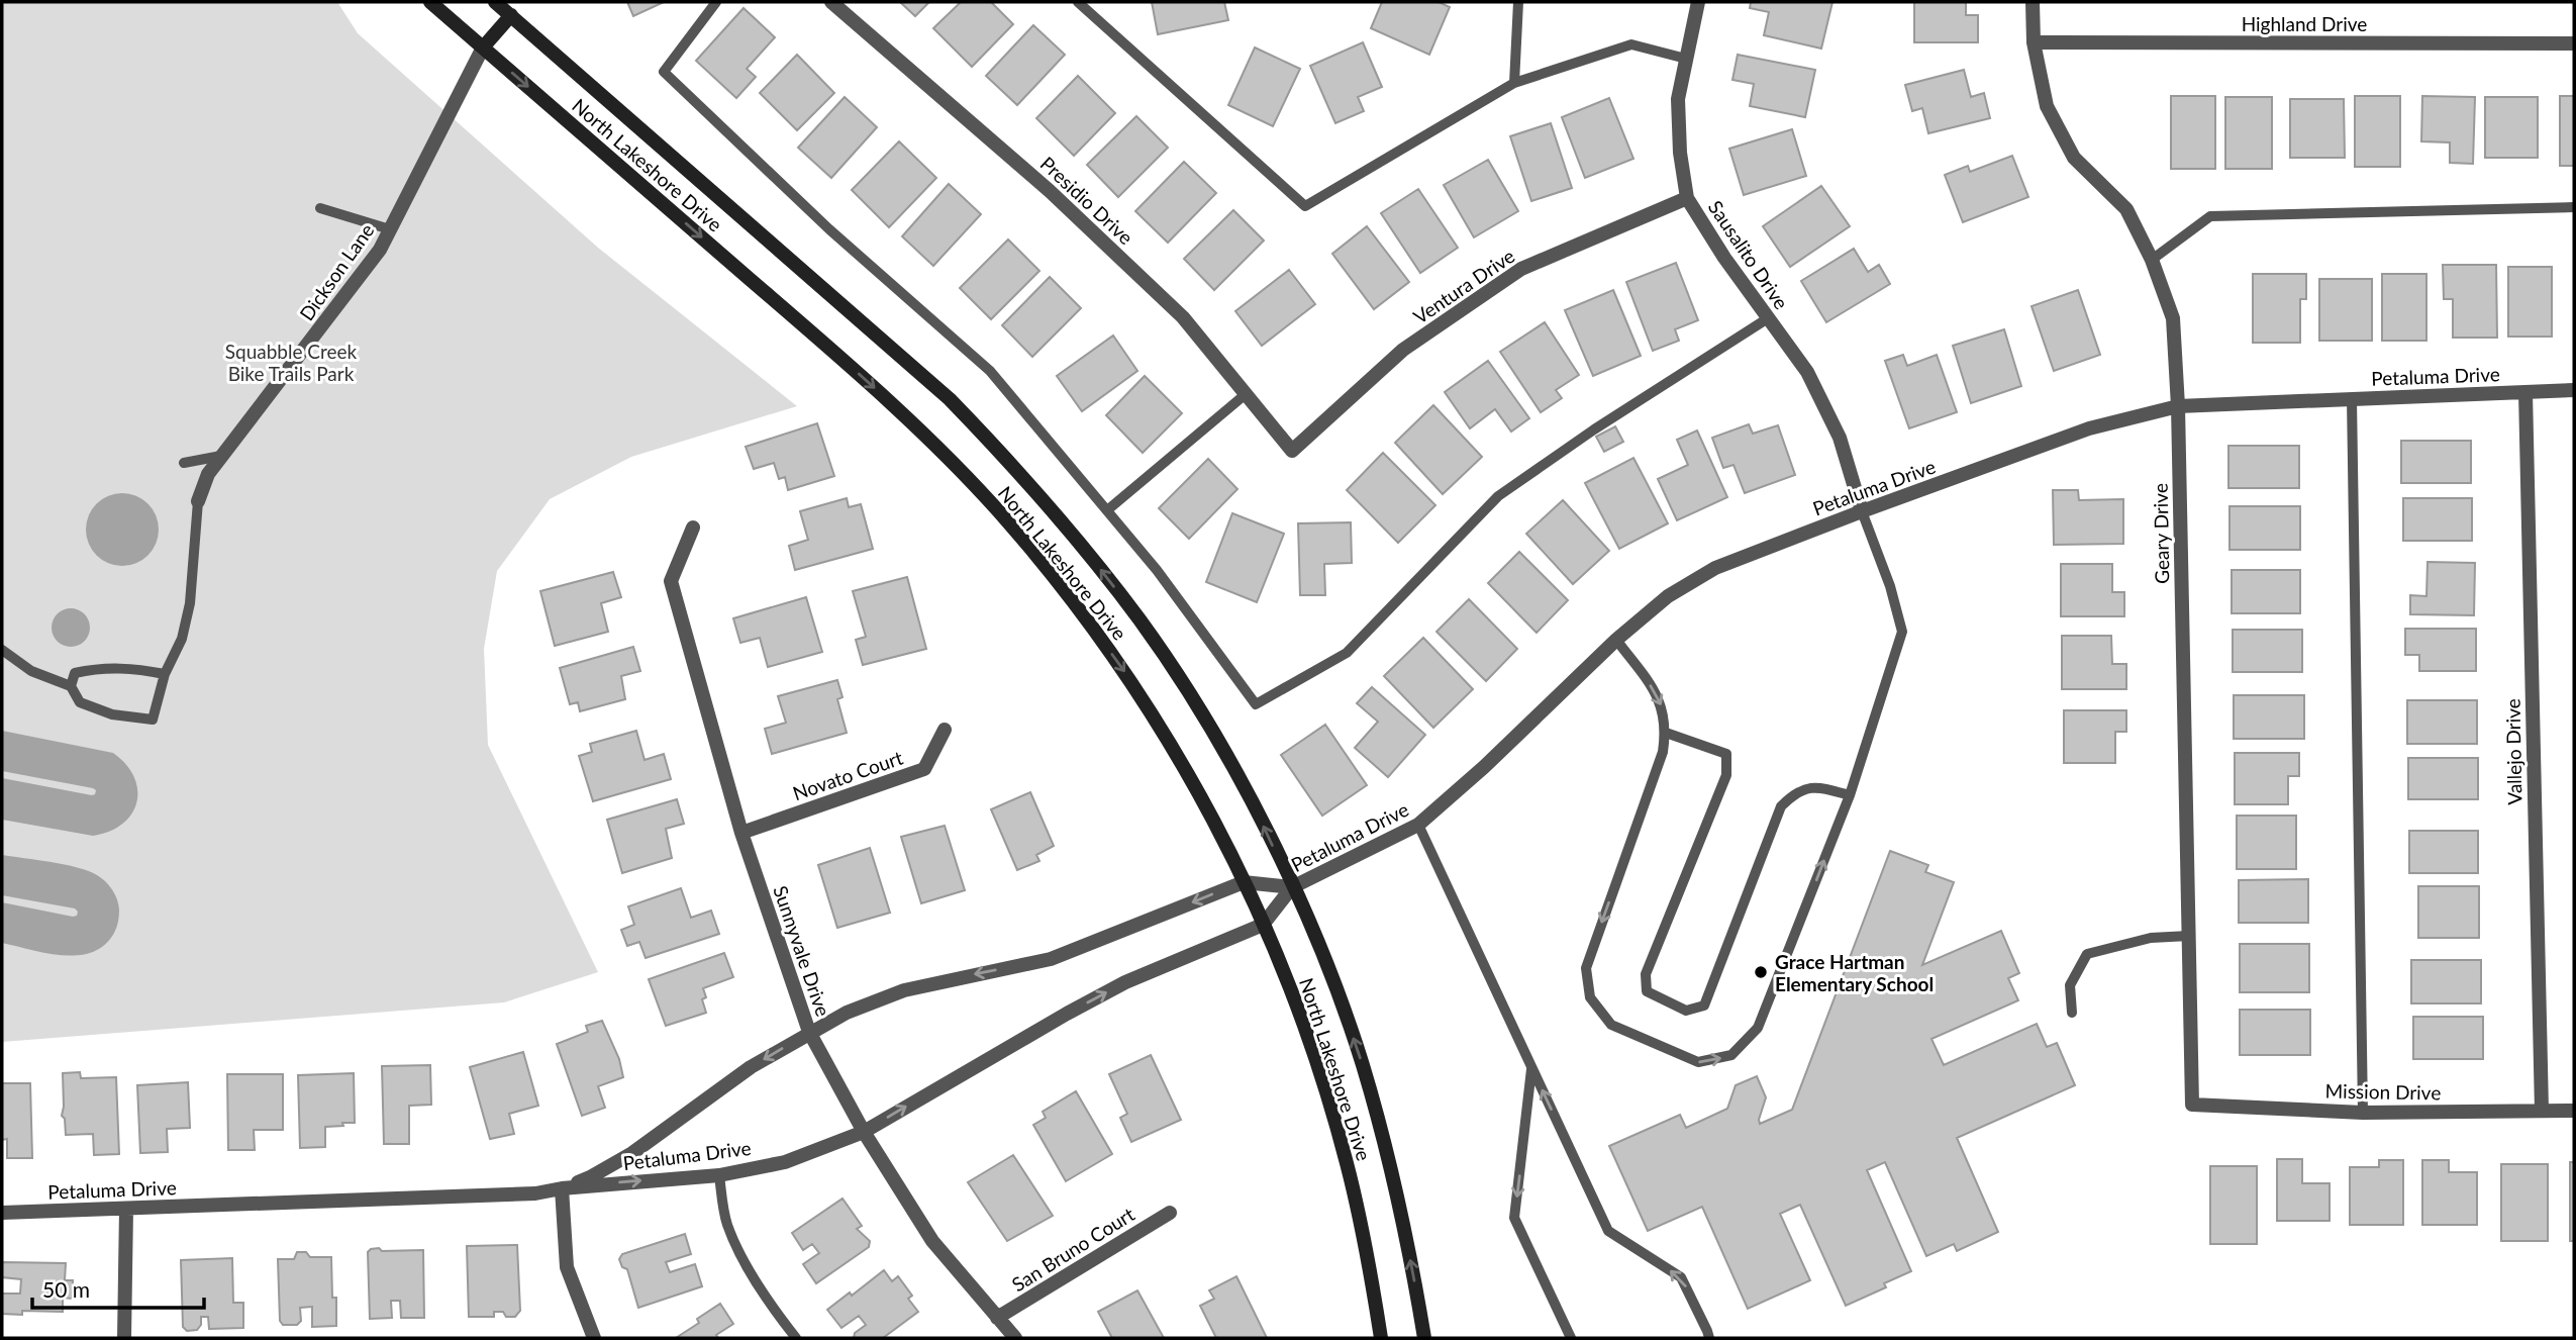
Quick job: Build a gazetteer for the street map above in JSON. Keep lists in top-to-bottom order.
{
  "streets": {
    "main road": ["North Lakeshore Drive"],
    "street": [
      "Highland Drive",
      "Presidio Drive",
      "Sausalito Drive",
      "Dickson Lane",
      "Ventura Drive",
      "Petaluma Drive",
      "Geary Drive",
      "Vallejo Drive",
      "Novato Court",
      "Sunnyvale Drive",
      "Mission Drive",
      "San Bruno Court"
    ]
  },
  "crossings": [
    ["Highland Drive", "Geary Drive"],
    ["North Lakeshore Drive", "Dickson Lane"],
    ["North Lakeshore Drive", "Petaluma Drive"],
    ["Presidio Drive", "Ventura Drive"],
    ["Sausalito Drive", "Ventura Drive"],
    ["Sausalito Drive", "Petaluma Drive"],
    ["Petaluma Drive", "Geary Drive"],
    ["Petaluma Drive", "Vallejo Drive"],
    ["Petaluma Drive", "Sunnyvale Drive"],
    ["Geary Drive", "Mission Drive"],
    ["Vallejo Drive", "Mission Drive"],
    ["Novato Court", "Sunnyvale Drive"],
    ["Sunnyvale Drive", "San Bruno Court"]
  ],
  "parks": ["Squabble Creek Bike Trails Park"],
  "places": ["Grace Hartman Elementary School"],
  "scale_bar": "50 m"
}
